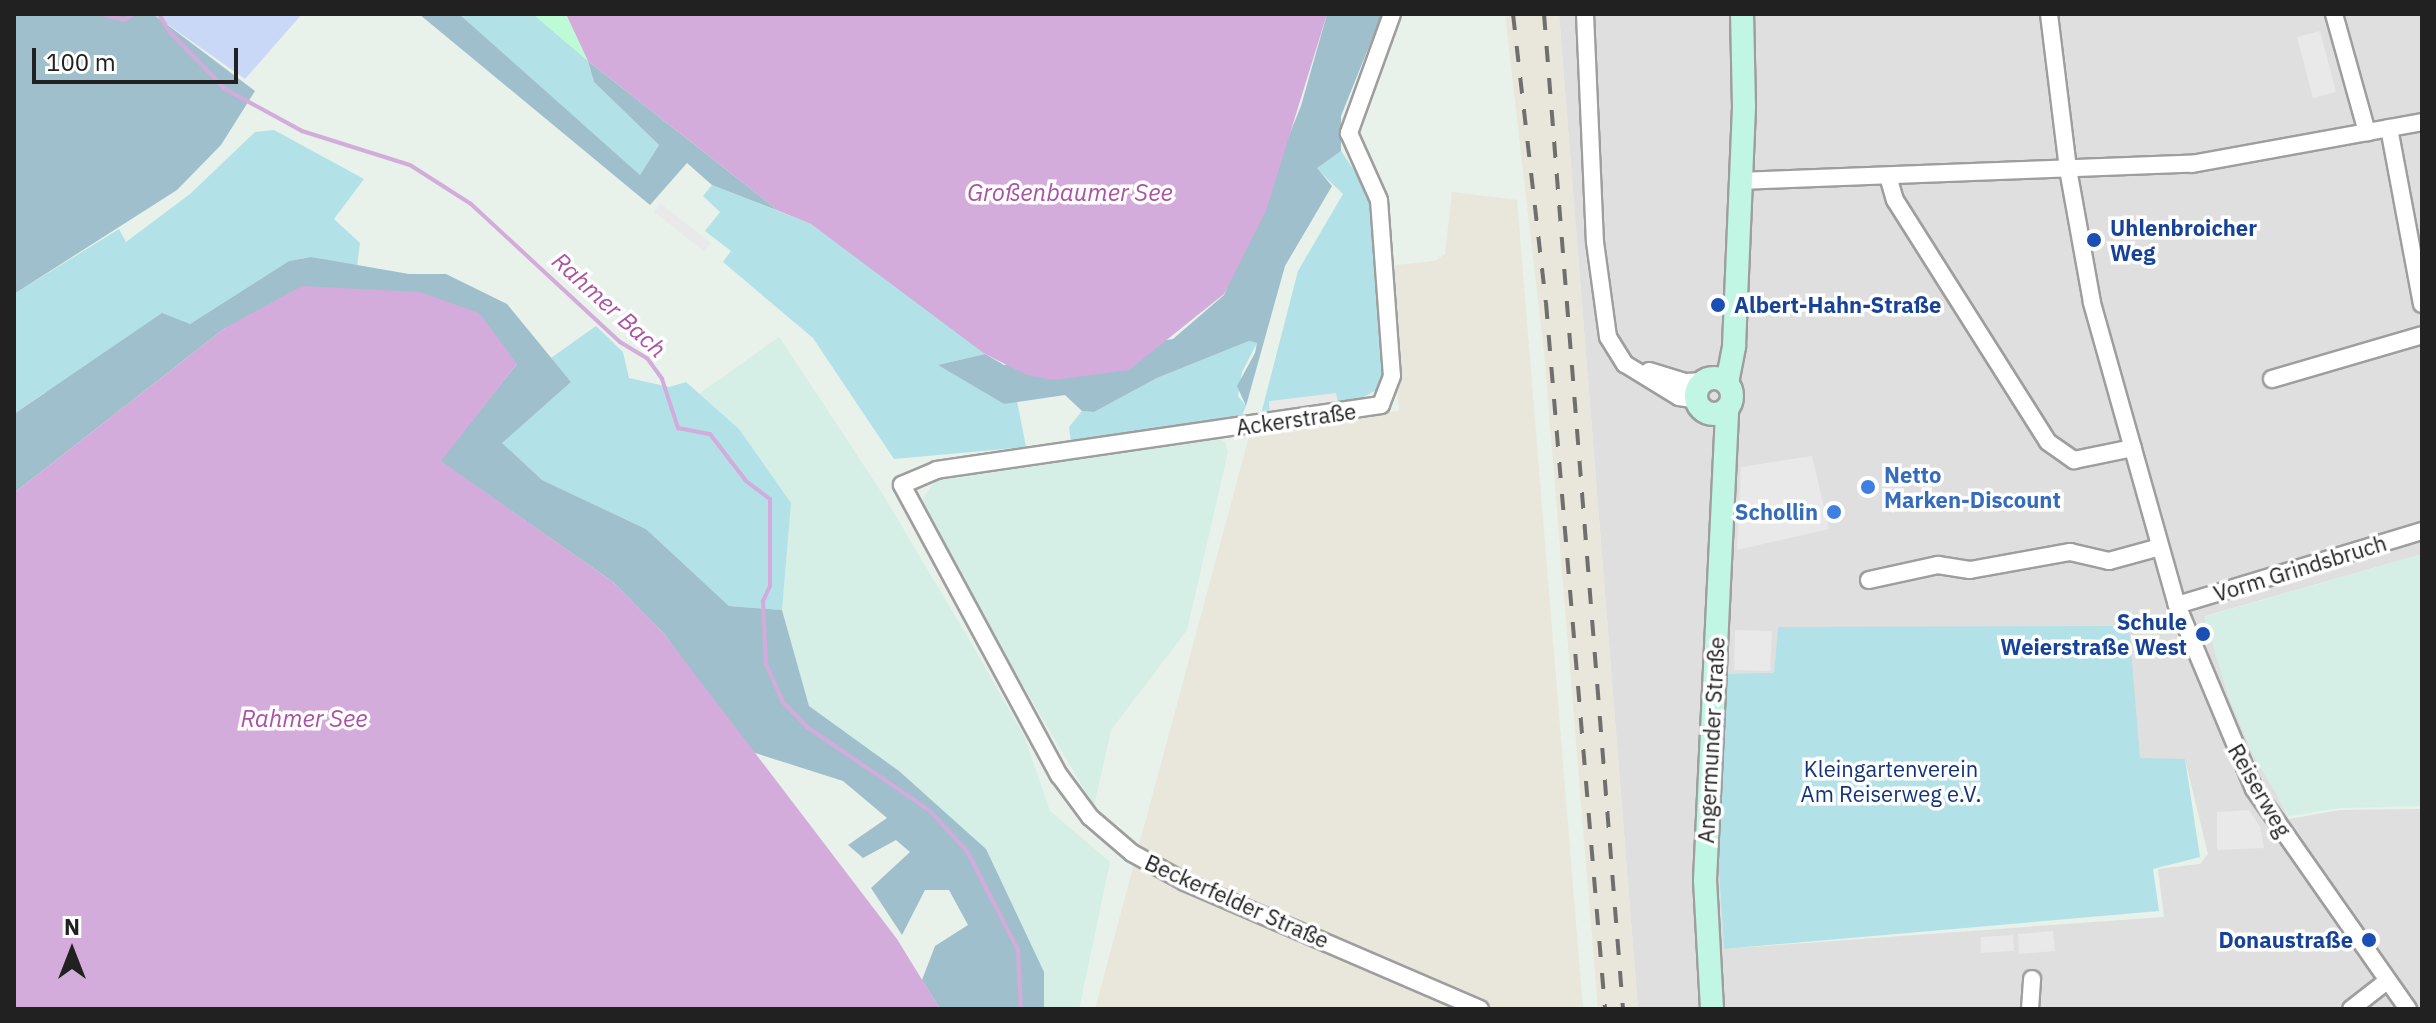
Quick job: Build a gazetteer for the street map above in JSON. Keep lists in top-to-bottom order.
{
  "streets": {
    "main road": ["Angermunder Straße"],
    "street": [
      "Ackerstraße",
      "Vorm Grindsbruch",
      "Reiserweg",
      "Beckerfelder Straße"
    ]
  },
  "crossings": [
    ["Ackerstraße", "Beckerfelder Straße"],
    ["Vorm Grindsbruch", "Reiserweg"]
  ],
  "water": ["Großenbaumer See", "Rahmer Bach", "Rahmer See"],
  "parks": ["Kleingartenverein Am Reiserweg e.V."],
  "places": [
    "Uhlenbroicher Weg",
    "Albert-Hahn-Straße",
    "Netto Marken-Discount",
    "Schollin",
    "Schule Weierstraße West",
    "Donaustraße"
  ],
  "scale_bar": "100 m",
  "north": "top"
}
